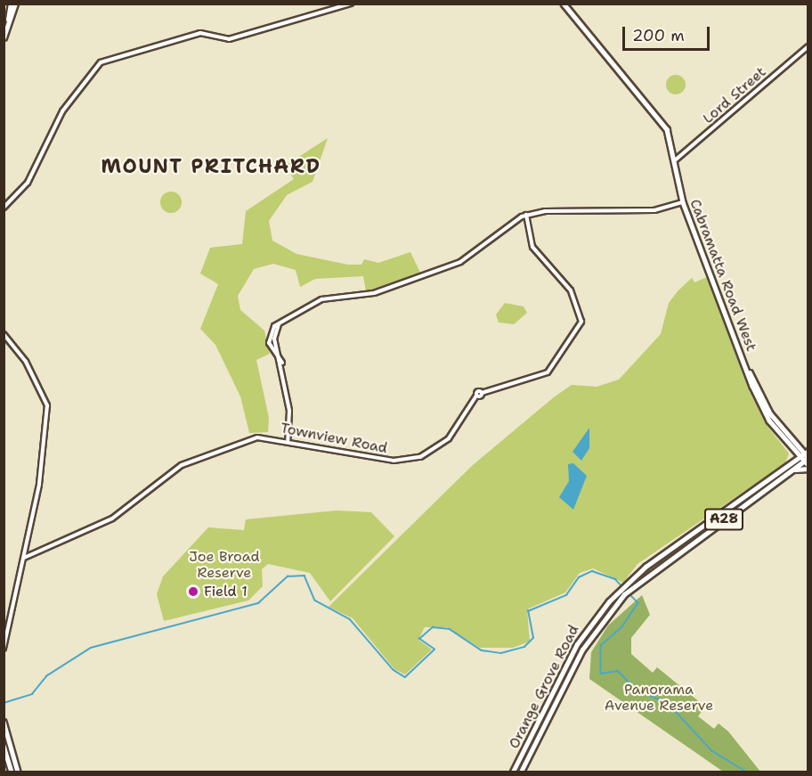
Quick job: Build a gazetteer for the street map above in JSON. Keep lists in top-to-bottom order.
{
  "streets": {
    "highway": ["A28", "Orange Grove Road"],
    "main road": ["Cabramatta Road West"],
    "street": ["Lord Street", "Townview Road"]
  },
  "crossings": [
    ["Lord Street", "Cabramatta Road West"],
    ["Cabramatta Road West", "Orange Grove Road"]
  ],
  "districts": ["MOUNT PRITCHARD"],
  "parks": ["Joe Broad Reserve", "Panorama Avenue Reserve"],
  "places": ["Field 1"],
  "scale_bar": "200 m"
}
